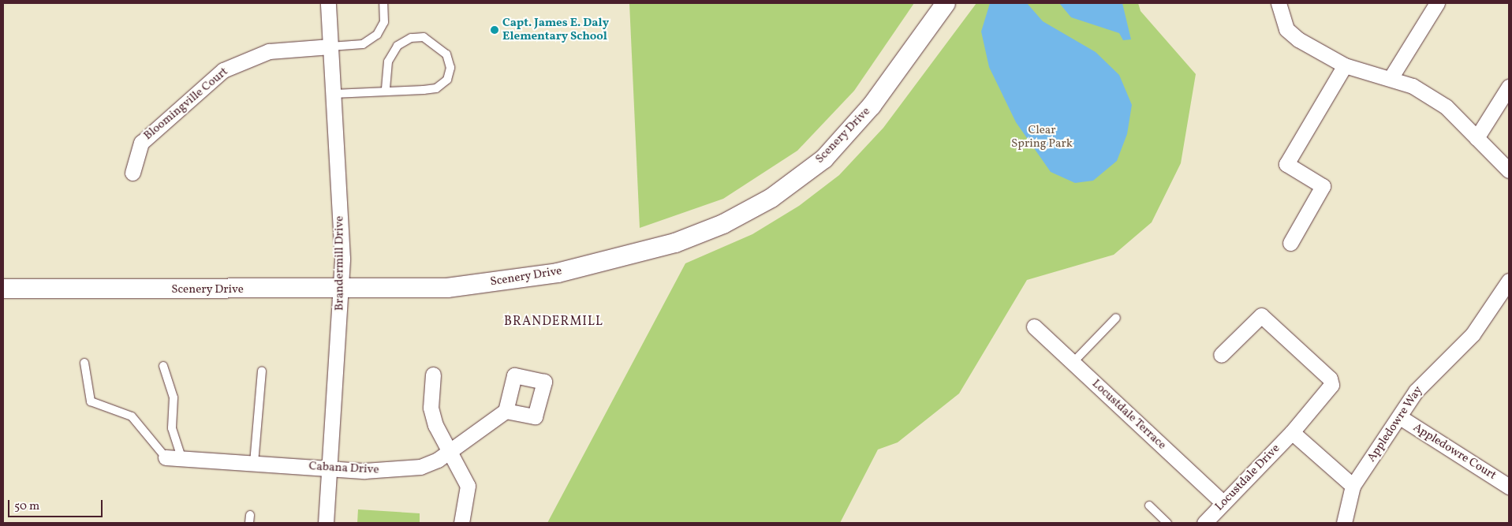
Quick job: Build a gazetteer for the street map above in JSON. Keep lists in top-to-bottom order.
{
  "streets": {
    "street": [
      "Bloomingville Court",
      "Scenery Drive",
      "Brandermill Drive",
      "Locustdale Terrace",
      "Appledowre Way",
      "Appledowre Court",
      "Cabana Drive",
      "Locustdale Drive"
    ]
  },
  "crossings": [
    ["Bloomingville Court", "Brandermill Drive"],
    ["Scenery Drive", "Brandermill Drive"],
    ["Brandermill Drive", "Cabana Drive"],
    ["Locustdale Terrace", "Locustdale Drive"],
    ["Appledowre Way", "Appledowre Court"]
  ],
  "districts": ["BRANDERMILL"],
  "parks": ["Clear Spring Park"],
  "places": ["Capt. James E. Daly Elementary School"],
  "scale_bar": "50 m"
}
